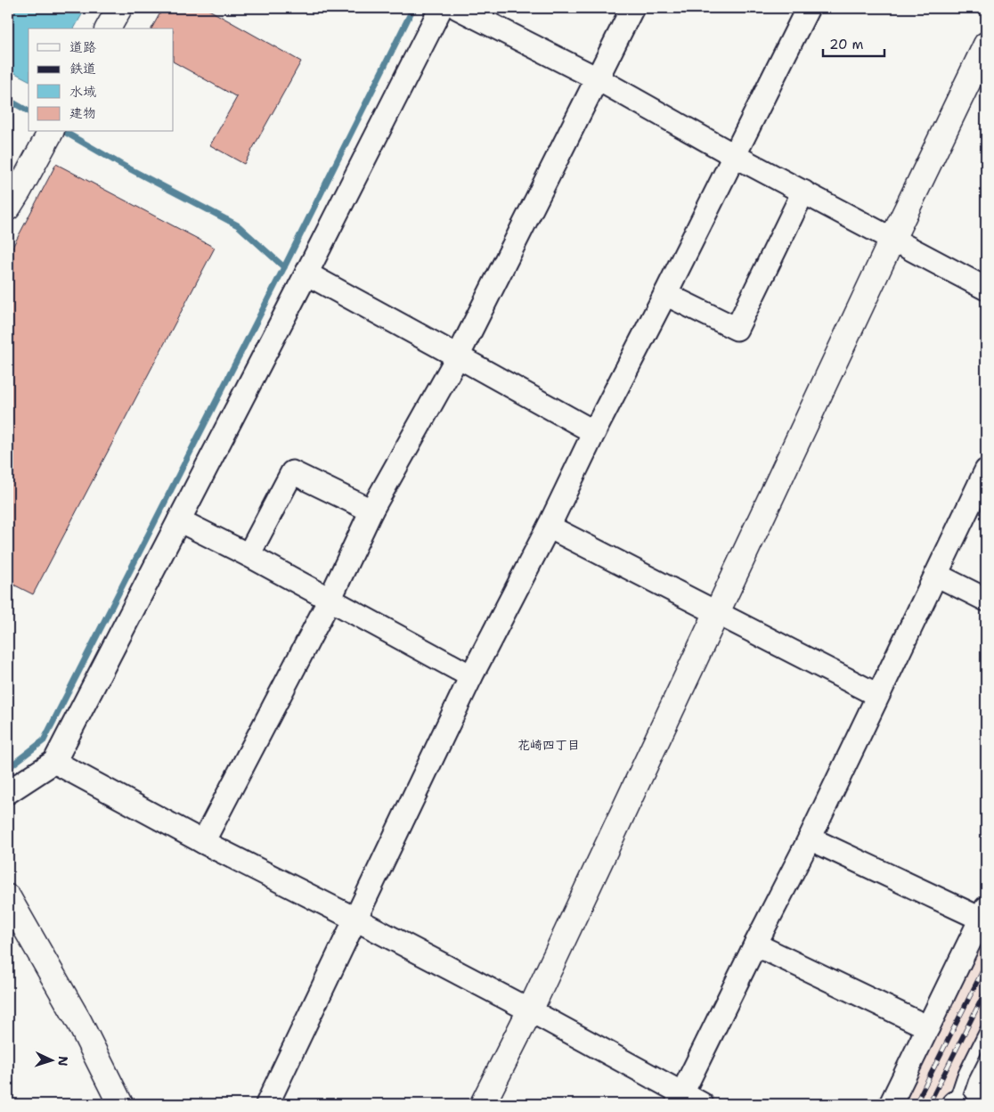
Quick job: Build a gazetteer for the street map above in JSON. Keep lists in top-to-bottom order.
{
  "districts": ["花崎四丁目"],
  "legend": [
    "道路",
    "鉄道",
    "水域",
    "建物"
  ],
  "scale_bar": "20 m",
  "north": "right"
}
